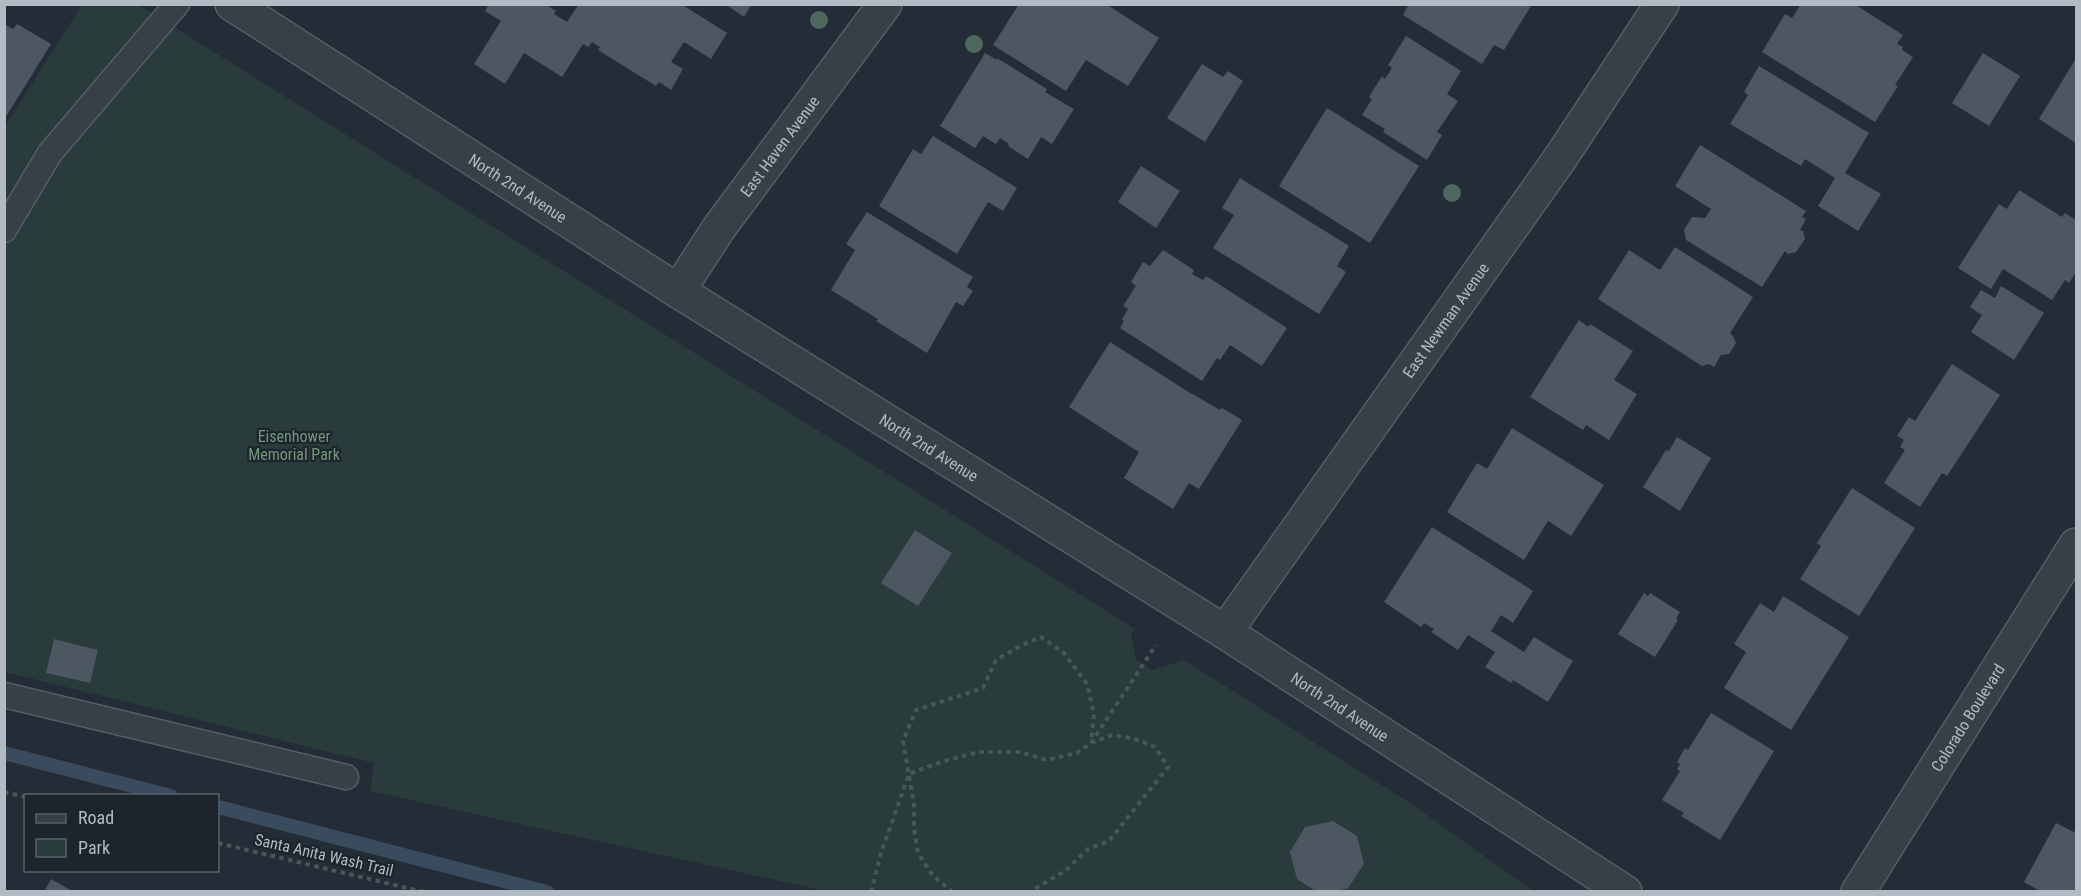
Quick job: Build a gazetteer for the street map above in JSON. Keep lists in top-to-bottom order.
{
  "streets": {
    "street": [
      "East Haven Avenue",
      "North 2nd Avenue",
      "East Newman Avenue",
      "Colorado Boulevard"
    ],
    "path": ["Santa Anita Wash Trail"]
  },
  "crossings": [
    ["East Haven Avenue", "North 2nd Avenue"],
    ["North 2nd Avenue", "East Newman Avenue"]
  ],
  "parks": ["Eisenhower Memorial Park"],
  "legend": ["Road", "Park"]
}
